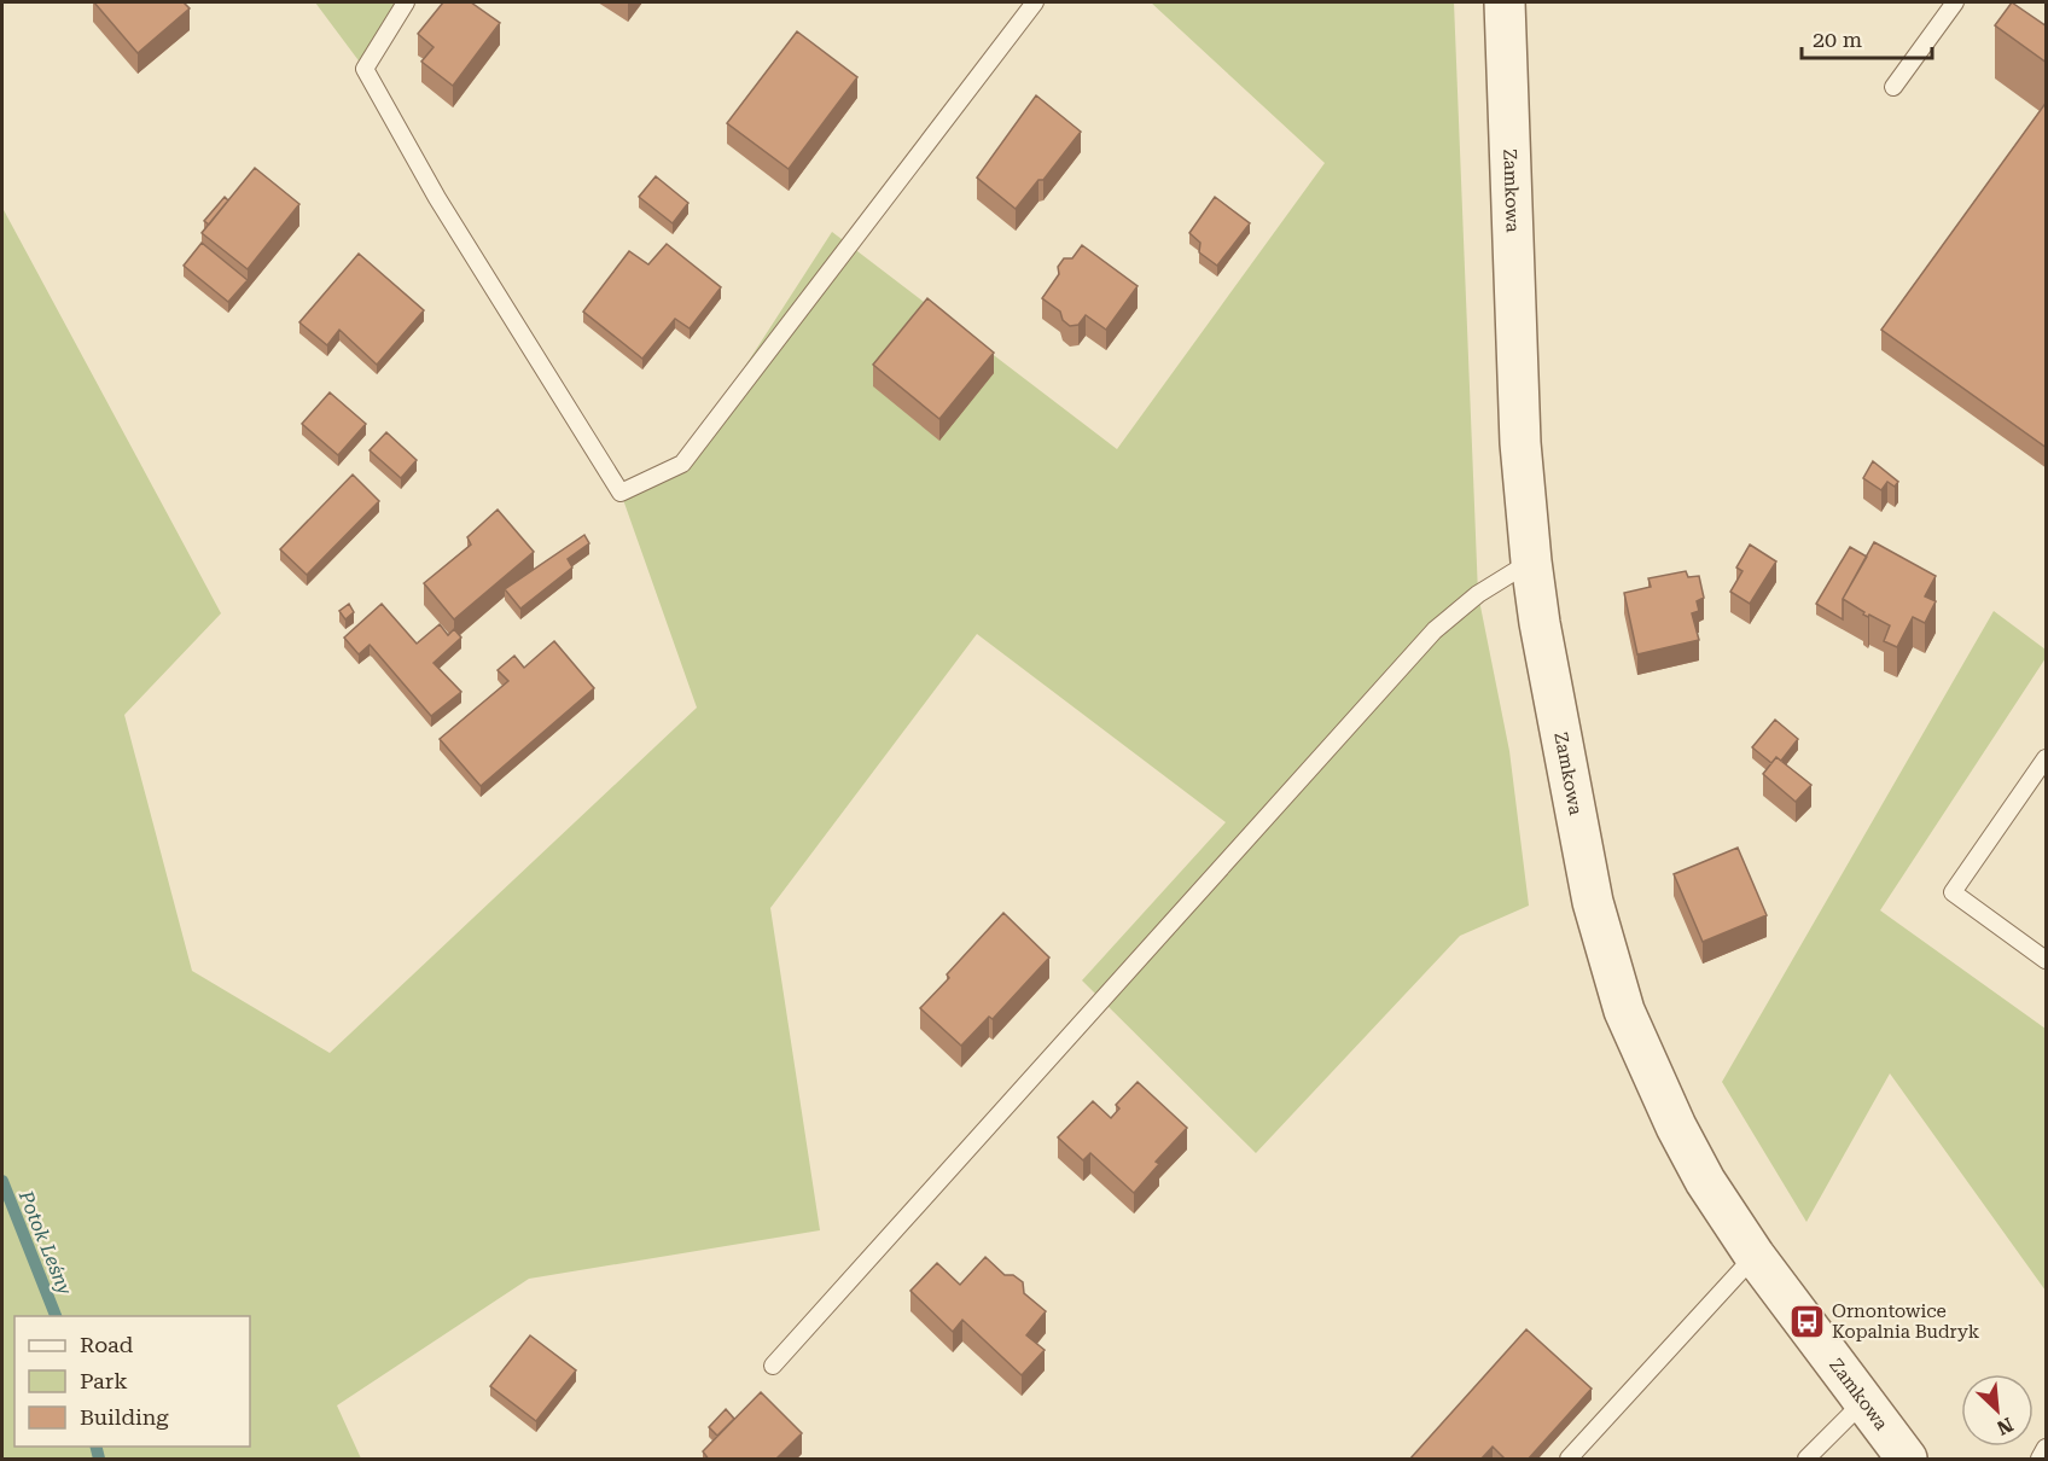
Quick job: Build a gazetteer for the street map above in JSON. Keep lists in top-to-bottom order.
{
  "streets": {
    "street": ["Zamkowa"]
  },
  "water": ["Potok Leśny"],
  "places": {
    "bus stop": ["Ornontowice Kopalnia Budryk"]
  },
  "legend": ["Road", "Park", "Building"],
  "scale_bar": "20 m",
  "north": "bottom right"
}
